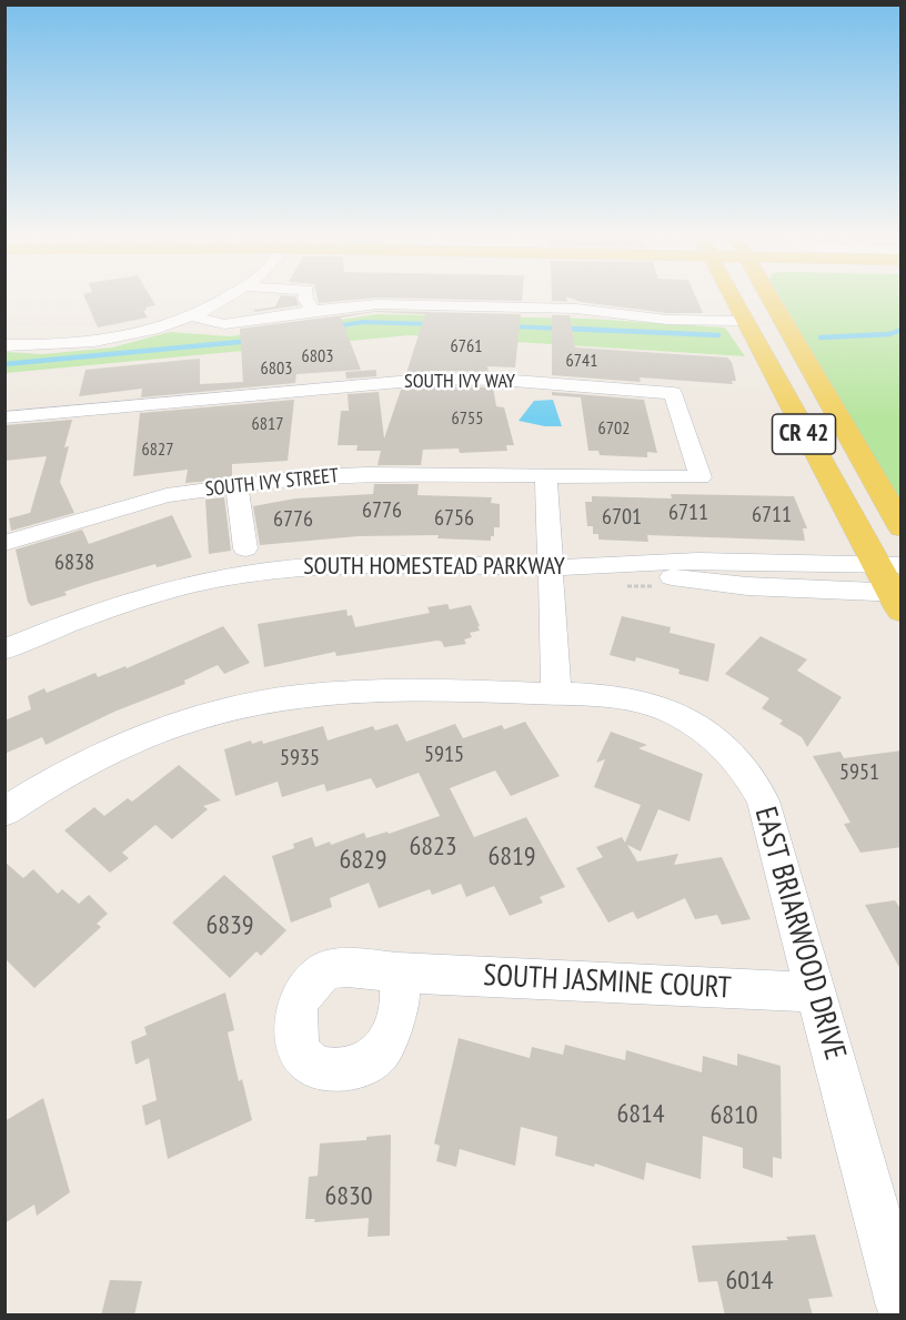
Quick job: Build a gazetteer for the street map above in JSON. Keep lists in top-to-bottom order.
{
  "streets": {
    "main road": ["CR 42"],
    "street": [
      "SOUTH IVY WAY",
      "SOUTH IVY STREET",
      "SOUTH HOMESTEAD PARKWAY",
      "EAST BRIARWOOD DRIVE",
      "SOUTH JASMINE COURT"
    ]
  },
  "crossings": [
    ["SOUTH IVY WAY", "SOUTH IVY STREET"],
    ["CR 42", "SOUTH HOMESTEAD PARKWAY"],
    ["EAST BRIARWOOD DRIVE", "SOUTH JASMINE COURT"]
  ],
  "house_numbers": [
    "6761",
    "6803",
    "6741",
    "6803",
    "6755",
    "6817",
    "6702",
    "6827",
    "6776",
    "6711",
    "6711",
    "6701",
    "6756",
    "6776",
    "6838",
    "5915",
    "5935",
    "5951",
    "6823",
    "6819",
    "6829",
    "6839",
    "6814",
    "6810",
    "6830",
    "6014"
  ]
}
